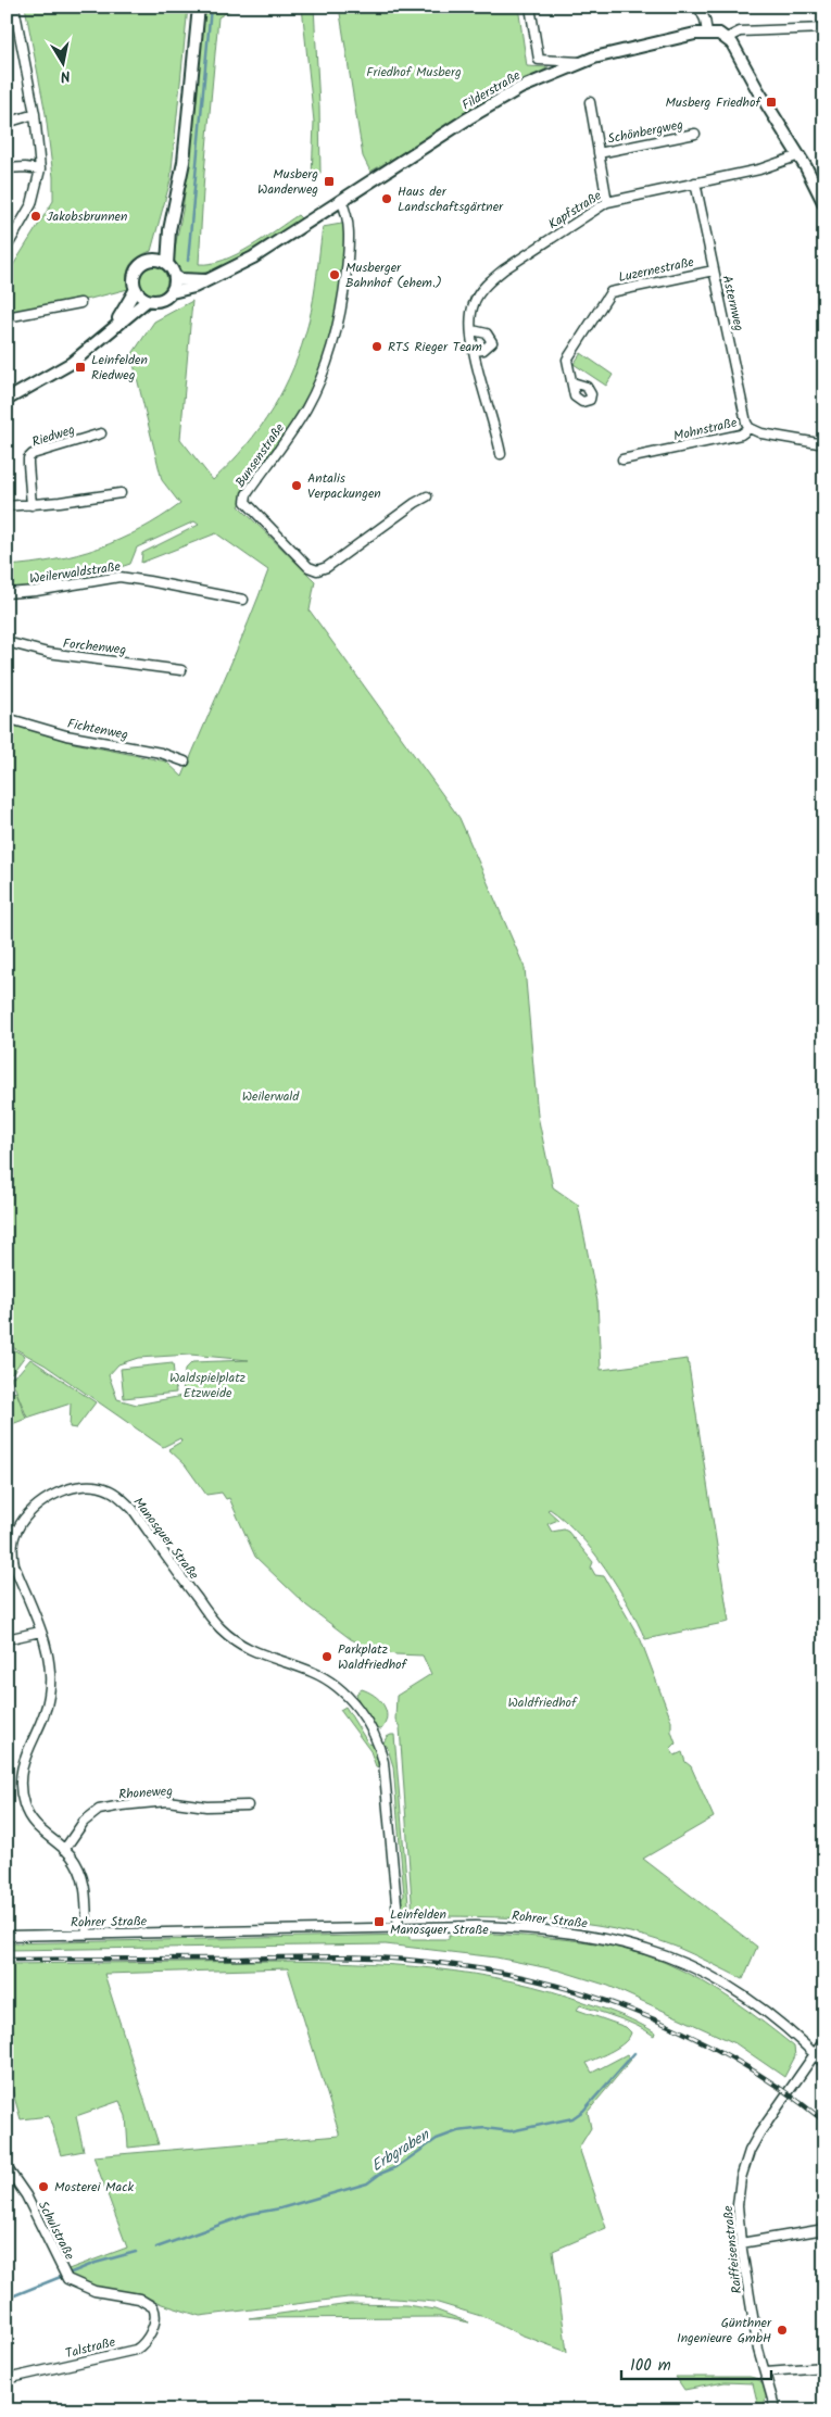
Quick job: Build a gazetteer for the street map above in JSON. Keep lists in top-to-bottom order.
{
  "streets": {
    "main road": ["Filderstraße"],
    "street": [
      "Schönbergweg",
      "Kapfstraße",
      "Luzernestraße",
      "Asternweg",
      "Mohnstraße",
      "Riedweg",
      "Bunsenstraße",
      "Weilerwaldstraße",
      "Forchenweg",
      "Fichtenweg",
      "Manosquer Straße",
      "Rhoneweg",
      "Rohrer Straße",
      "Schulstraße",
      "Raiffeisenstraße",
      "Talstraße"
    ]
  },
  "crossings": [
    ["Filderstraße", "Bunsenstraße"],
    ["Schönbergweg", "Kapfstraße"],
    ["Kapfstraße", "Asternweg"],
    ["Luzernestraße", "Asternweg"],
    ["Asternweg", "Mohnstraße"],
    ["Manosquer Straße", "Rhoneweg"],
    ["Manosquer Straße", "Rohrer Straße"],
    ["Rohrer Straße", "Raiffeisenstraße"],
    ["Schulstraße", "Talstraße"]
  ],
  "water": ["Erbgraben"],
  "parks": [
    "Friedhof Musberg",
    "Weilerwald",
    "Waldspielplatz Etzweide",
    "Waldfriedhof"
  ],
  "places": {
    "transit": [
      "Musberg Friedhof",
      "Musberg Wanderweg",
      "Leinfelden Riedweg",
      "Leinfelden Manosquer Straße"
    ],
    "other": [
      "Haus der Landschaftsgärtner",
      "Jakobsbrunnen",
      "Musberger Bahnhof (ehem.)",
      "RTS Rieger Team",
      "Antalis Verpackungen",
      "Parkplatz Waldfriedhof",
      "Mosterei Mack",
      "Günthner Ingenieure GmbH"
    ]
  },
  "scale_bar": "100 m",
  "north": "bottom"
}
